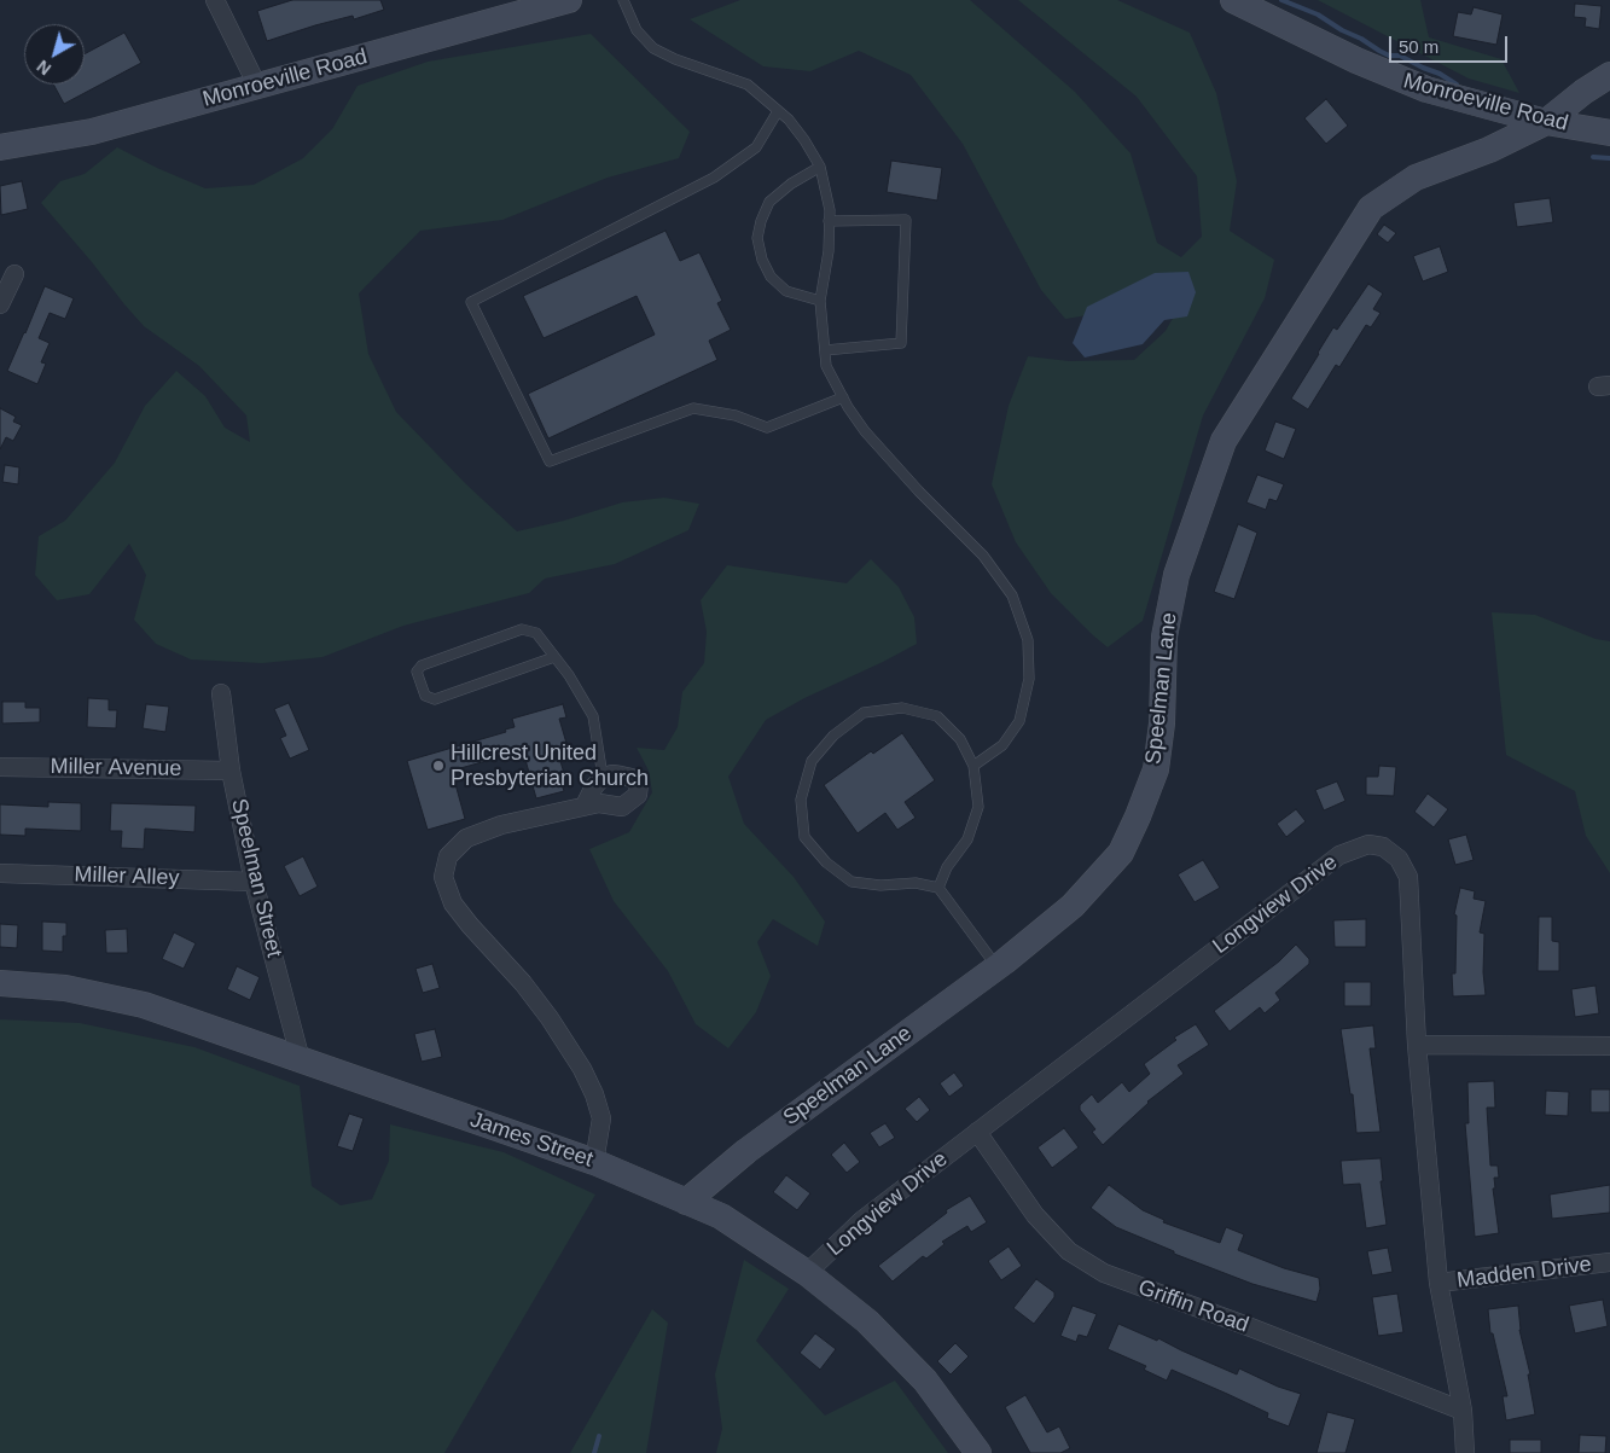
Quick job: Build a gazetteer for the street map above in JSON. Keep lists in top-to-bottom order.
{
  "streets": {
    "street": [
      "Monroeville Road",
      "Speelman Lane",
      "Miller Avenue",
      "Miller Alley",
      "Speelman Street",
      "Longview Drive",
      "James Street",
      "Madden Drive",
      "Griffin Road"
    ]
  },
  "crossings": [
    ["Monroeville Road", "Speelman Lane"],
    ["Speelman Lane", "James Street"],
    ["Miller Avenue", "Speelman Street"],
    ["Miller Alley", "Speelman Street"],
    ["Speelman Street", "James Street"],
    ["Longview Drive", "James Street"],
    ["Longview Drive", "Madden Drive"],
    ["Longview Drive", "Griffin Road"]
  ],
  "places": ["Hillcrest United Presbyterian Church"],
  "scale_bar": "50 m",
  "north": "bottom left"
}
